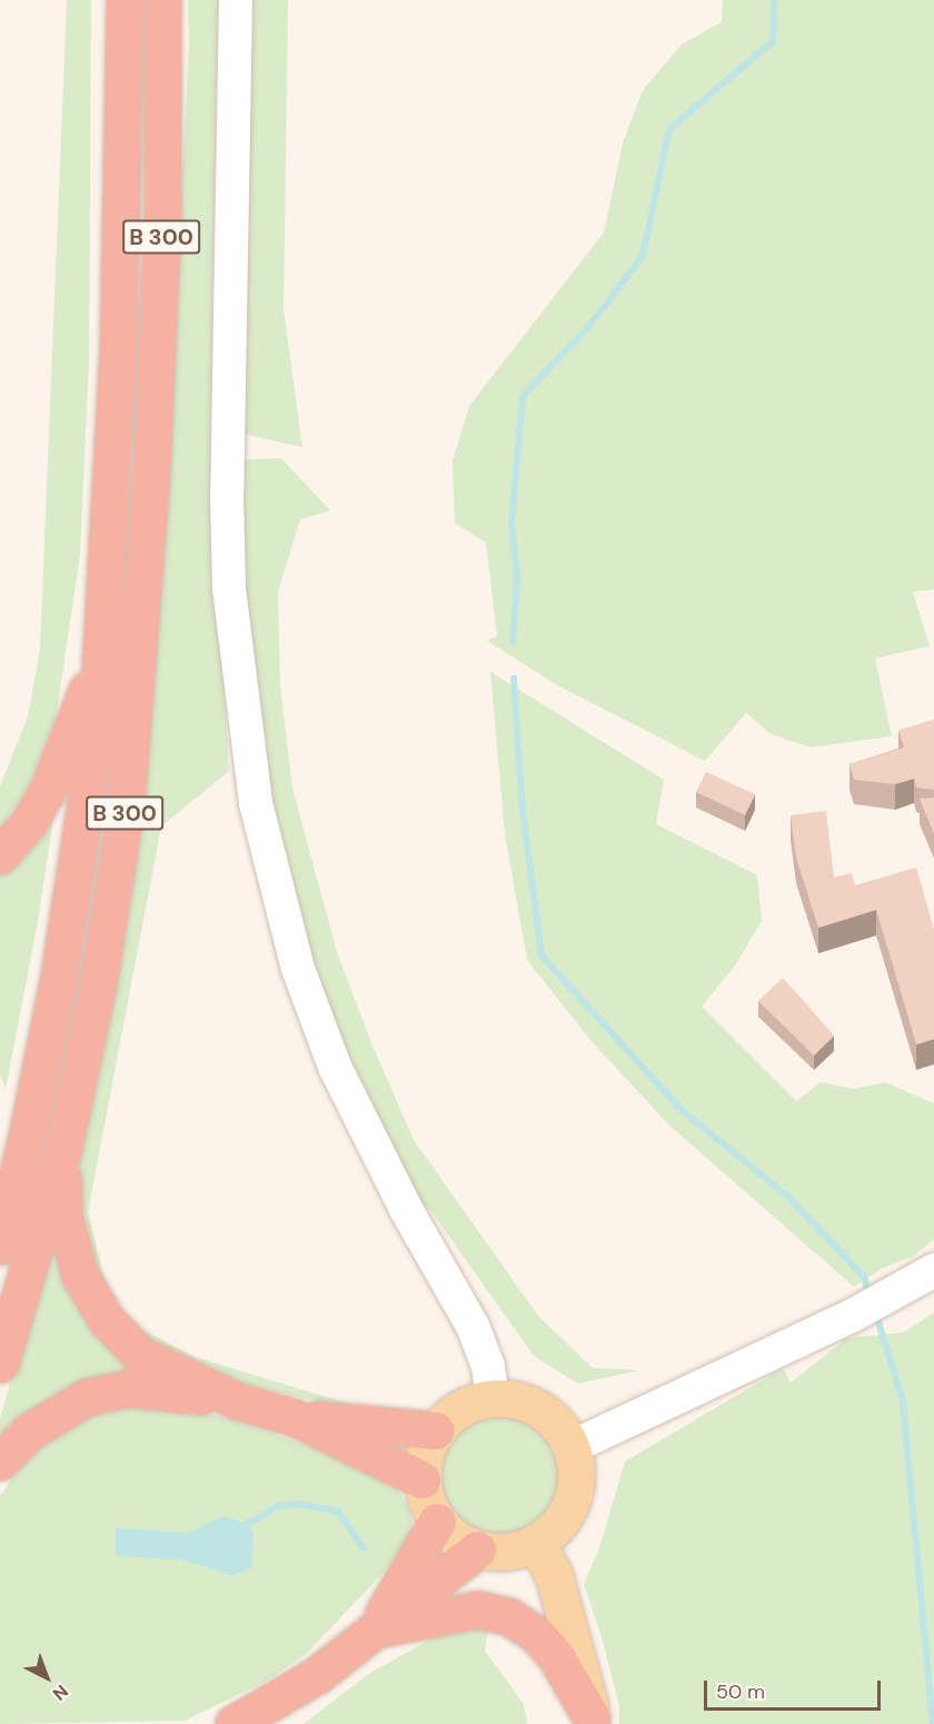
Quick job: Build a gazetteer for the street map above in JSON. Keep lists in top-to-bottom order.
{
  "streets": {
    "highway": ["B 300"]
  },
  "scale_bar": "50 m",
  "north": "bottom right"
}
